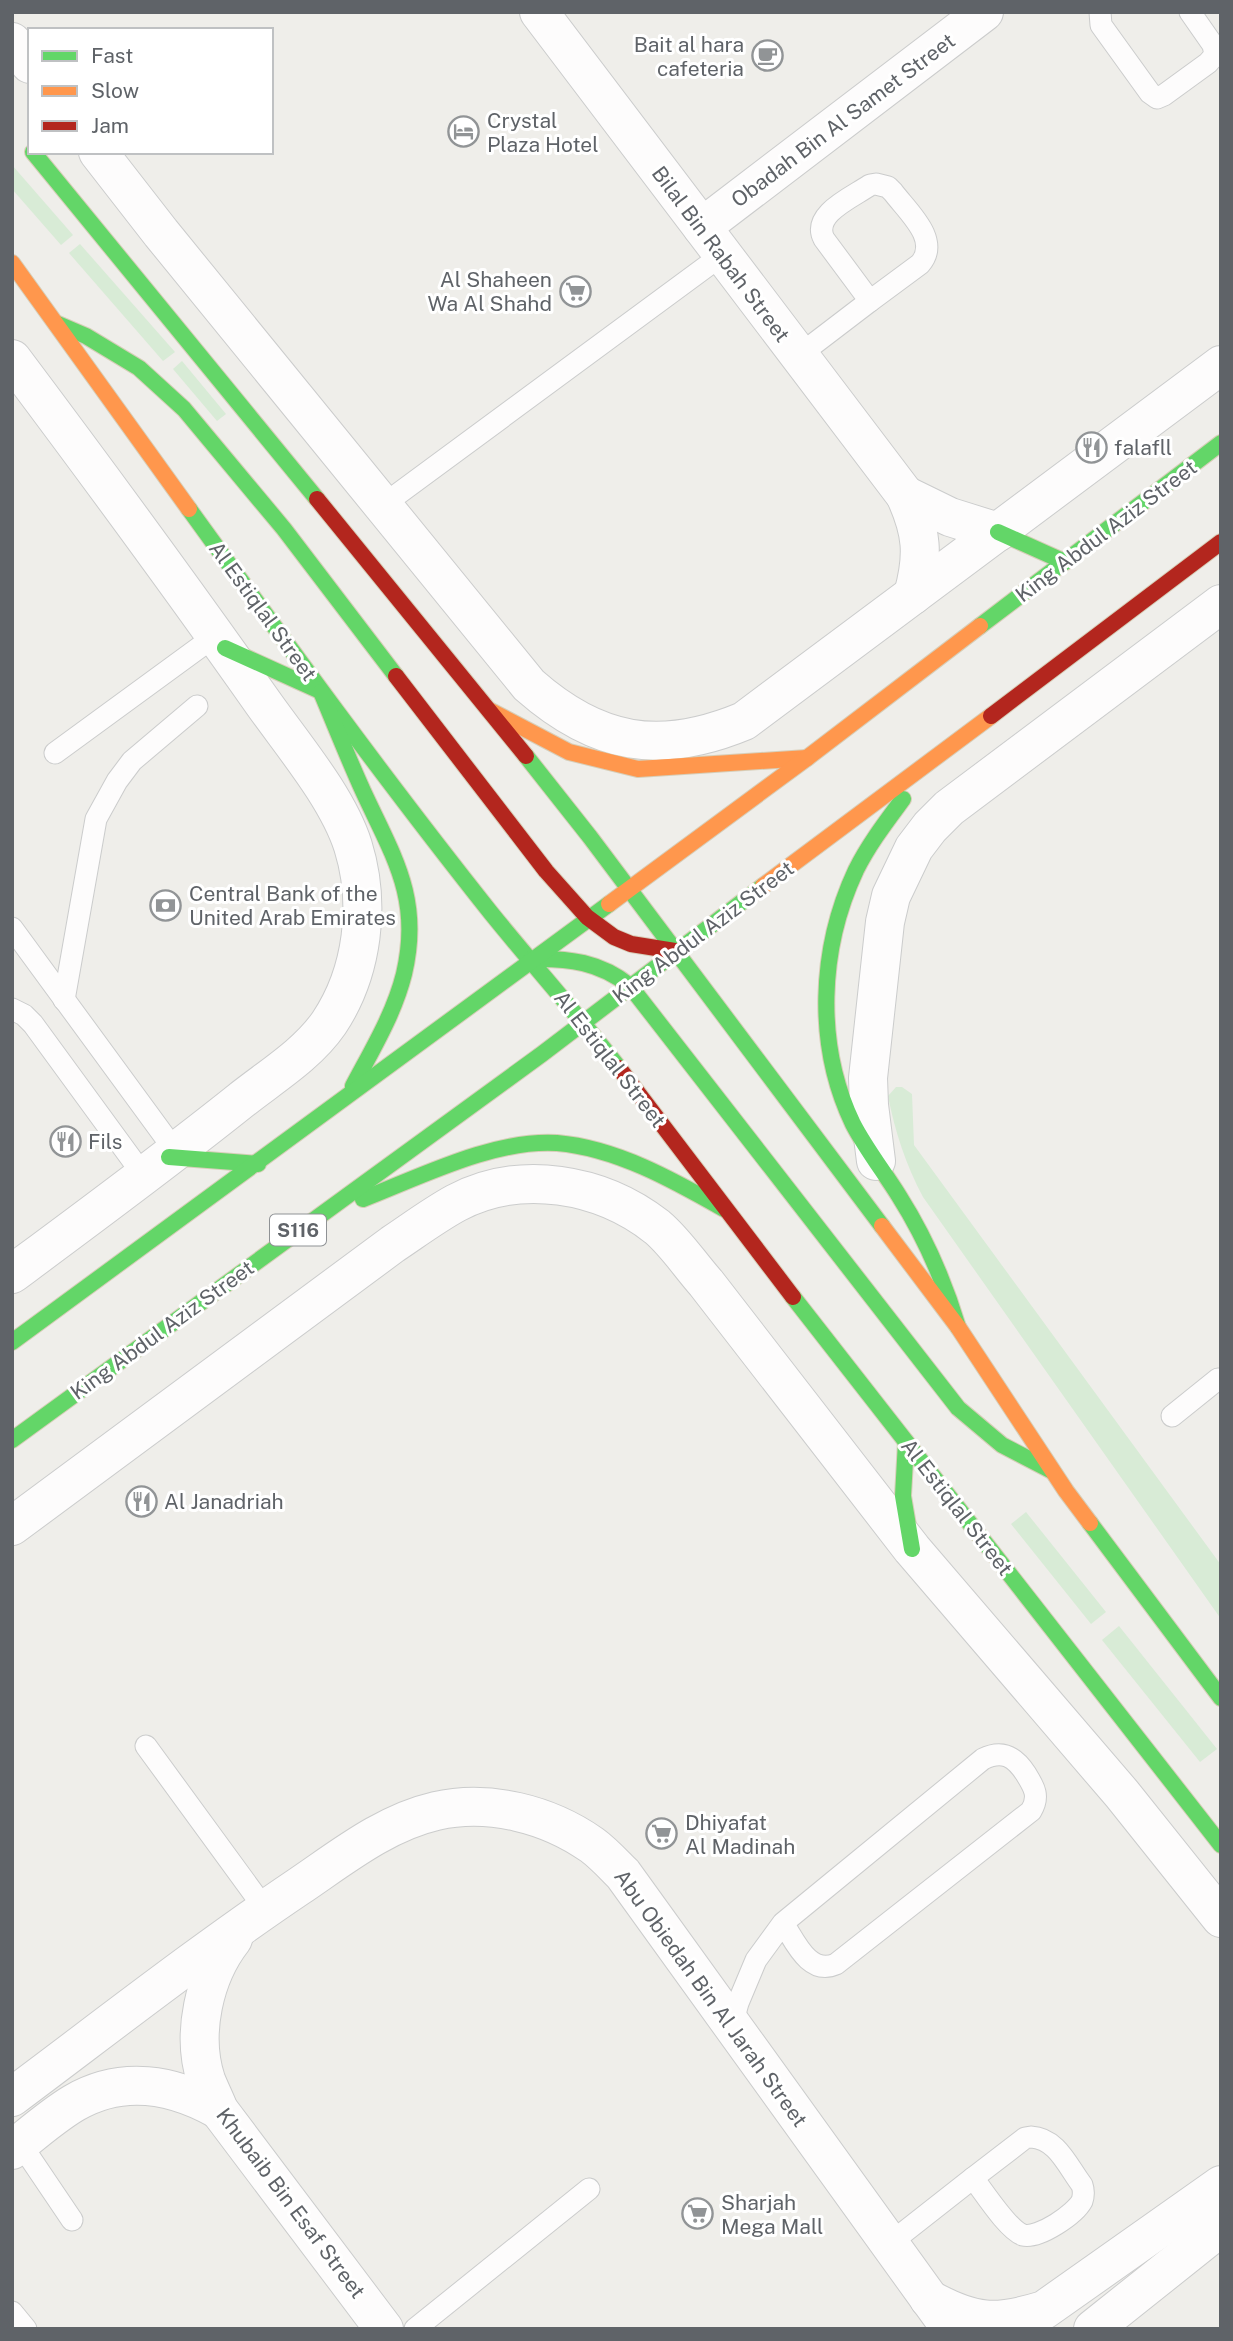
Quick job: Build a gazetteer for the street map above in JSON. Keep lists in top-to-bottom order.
{
  "streets": {
    "main road": ["King Abdul Aziz Street", "Al Estiqlal Street", "S116"],
    "street": [
      "Obadah Bin Al Samet Street",
      "Bilal Bin Rabah Street",
      "Abu Obiedah Bin Al Jarah Street",
      "Khubaib Bin Esaf Street"
    ]
  },
  "crossings": [
    ["Obadah Bin Al Samet Street", "Bilal Bin Rabah Street"],
    ["King Abdul Aziz Street", "Al Estiqlal Street"],
    ["Abu Obiedah Bin Al Jarah Street", "Khubaib Bin Esaf Street"]
  ],
  "places": {
    "cafe": ["Bait al hara cafeteria"],
    "hotel": ["Crystal Plaza Hotel"],
    "supermarket": ["Al Shaheen Wa Al Shahd", "Dhiyafat Al Madinah", "Sharjah Mega Mall"],
    "restaurant": ["falafll", "Fils", "Al Janadriah"],
    "bank": ["Central Bank of the United Arab Emirates"]
  },
  "legend": ["Fast", "Slow", "Jam"]
}
